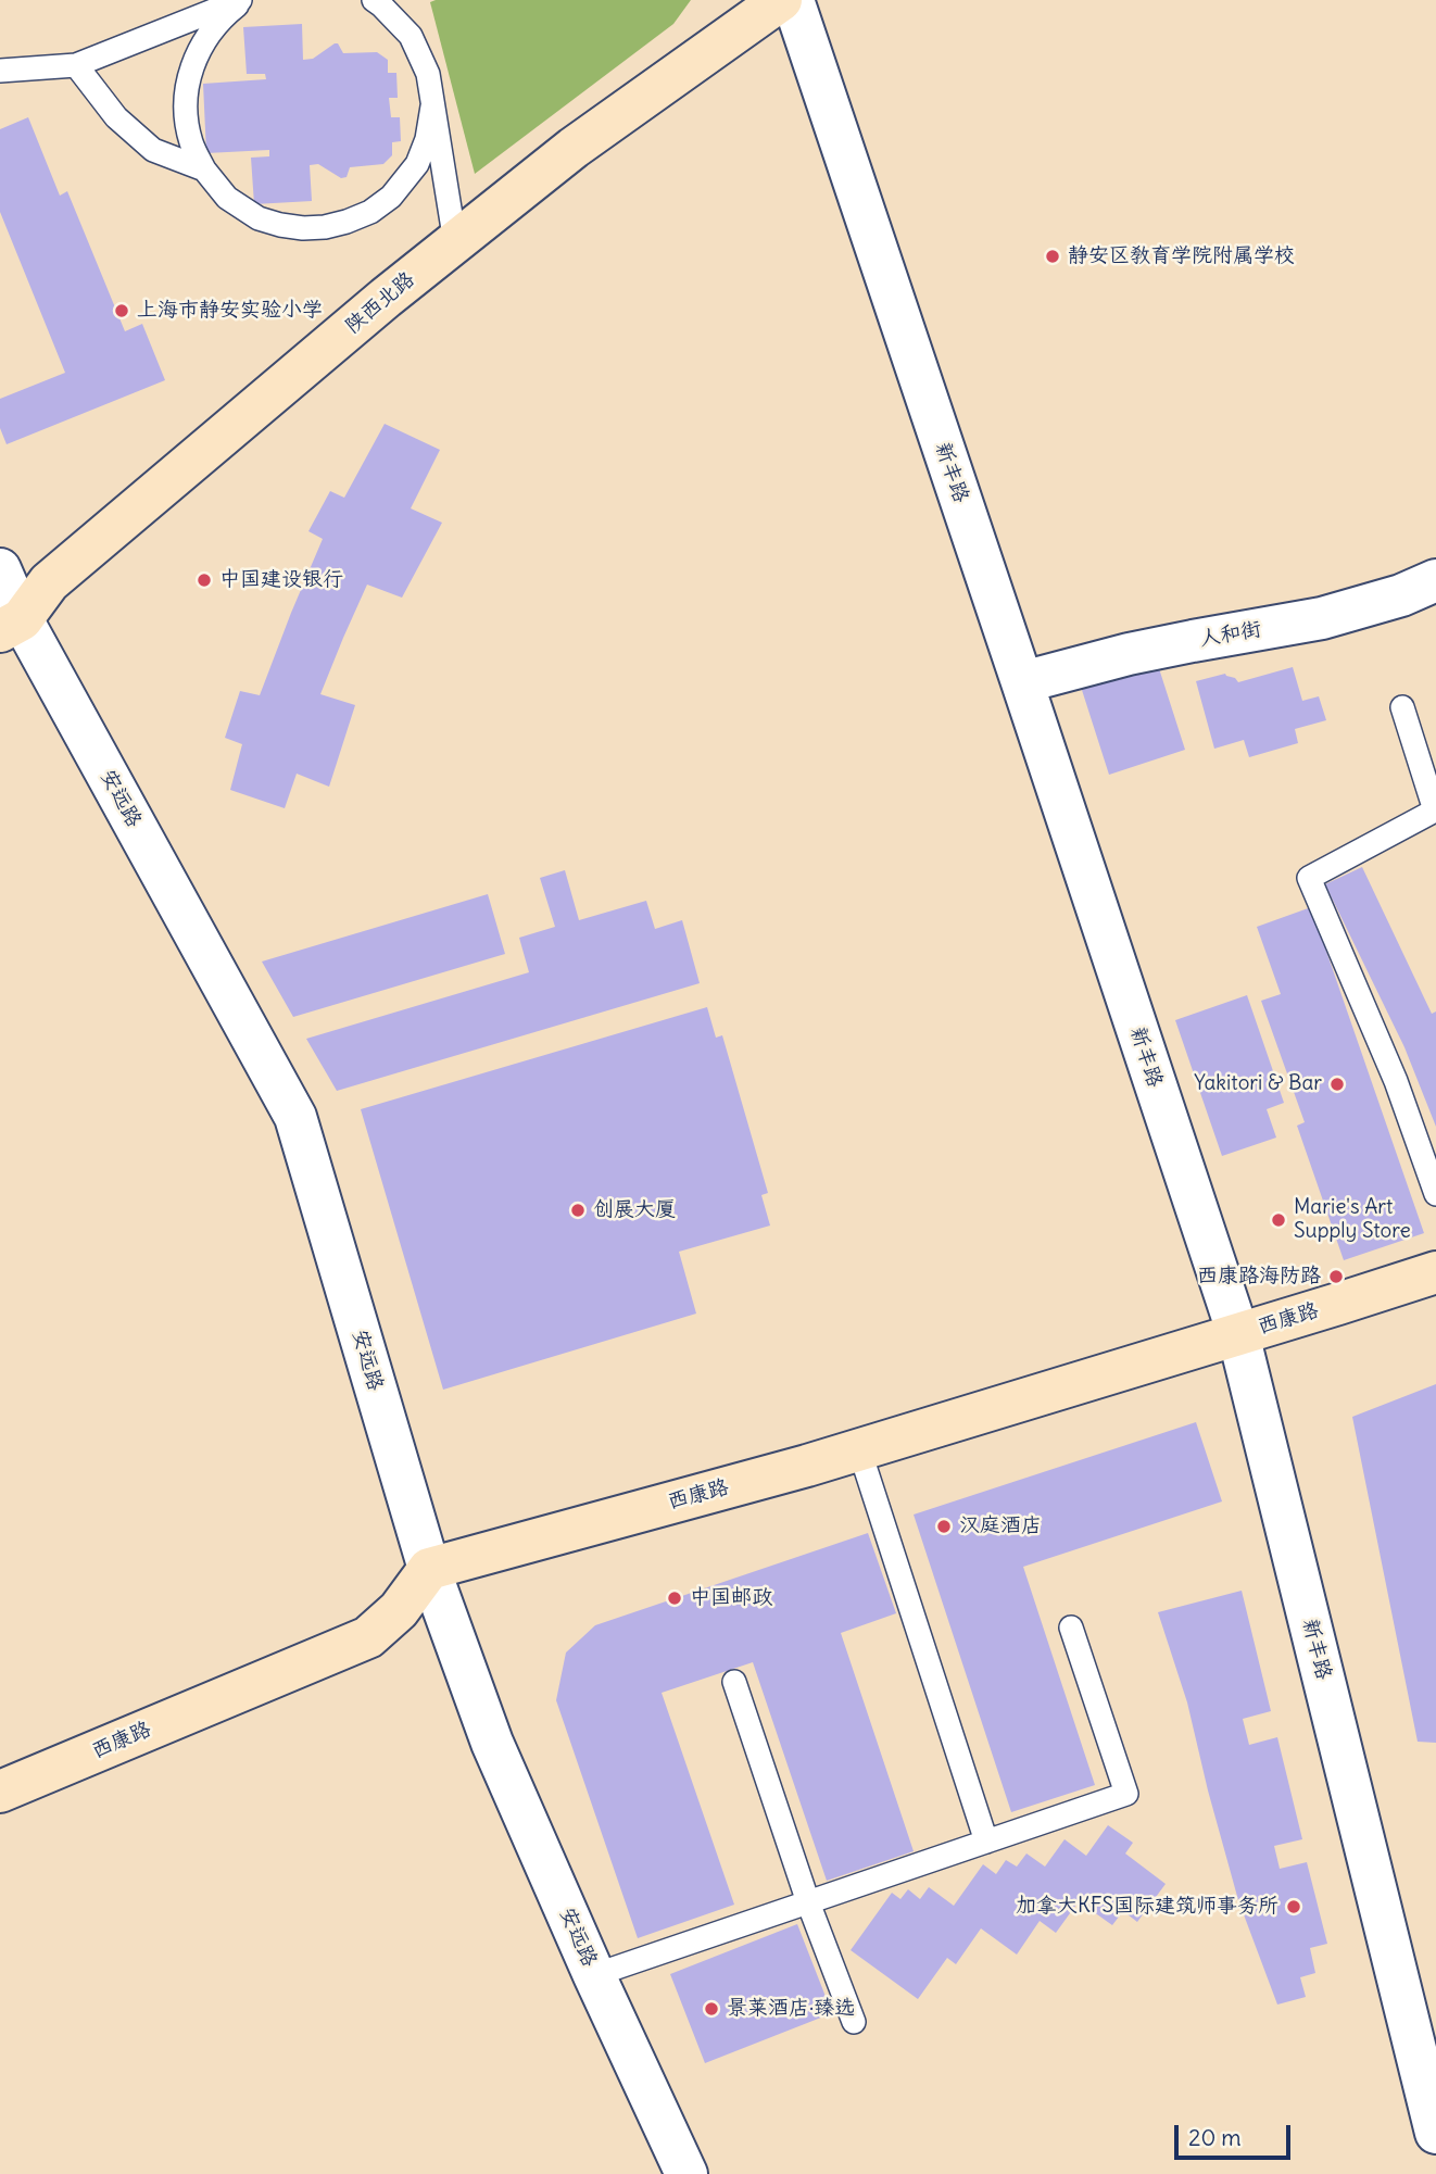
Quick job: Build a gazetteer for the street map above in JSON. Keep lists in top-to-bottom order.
{
  "streets": {
    "street": [
      "陕西北路",
      "新丰路",
      "人和街",
      "安远路",
      "西康路"
    ]
  },
  "crossings": [
    ["陕西北路", "安远路"],
    ["新丰路", "人和街"],
    ["新丰路", "西康路"],
    ["安远路", "西康路"]
  ],
  "places": [
    "静安区教育学院附属学校",
    "上海市静安实验小学",
    "中国建设银行",
    "Yakitori & Bar",
    "创展大厦",
    "Marie's Art Supply Store",
    "西康路海防路",
    "汉庭酒店",
    "中国邮政",
    "加拿大KFS国际建筑师事务所",
    "景莱酒店·臻选"
  ],
  "scale_bar": "20 m"
}
